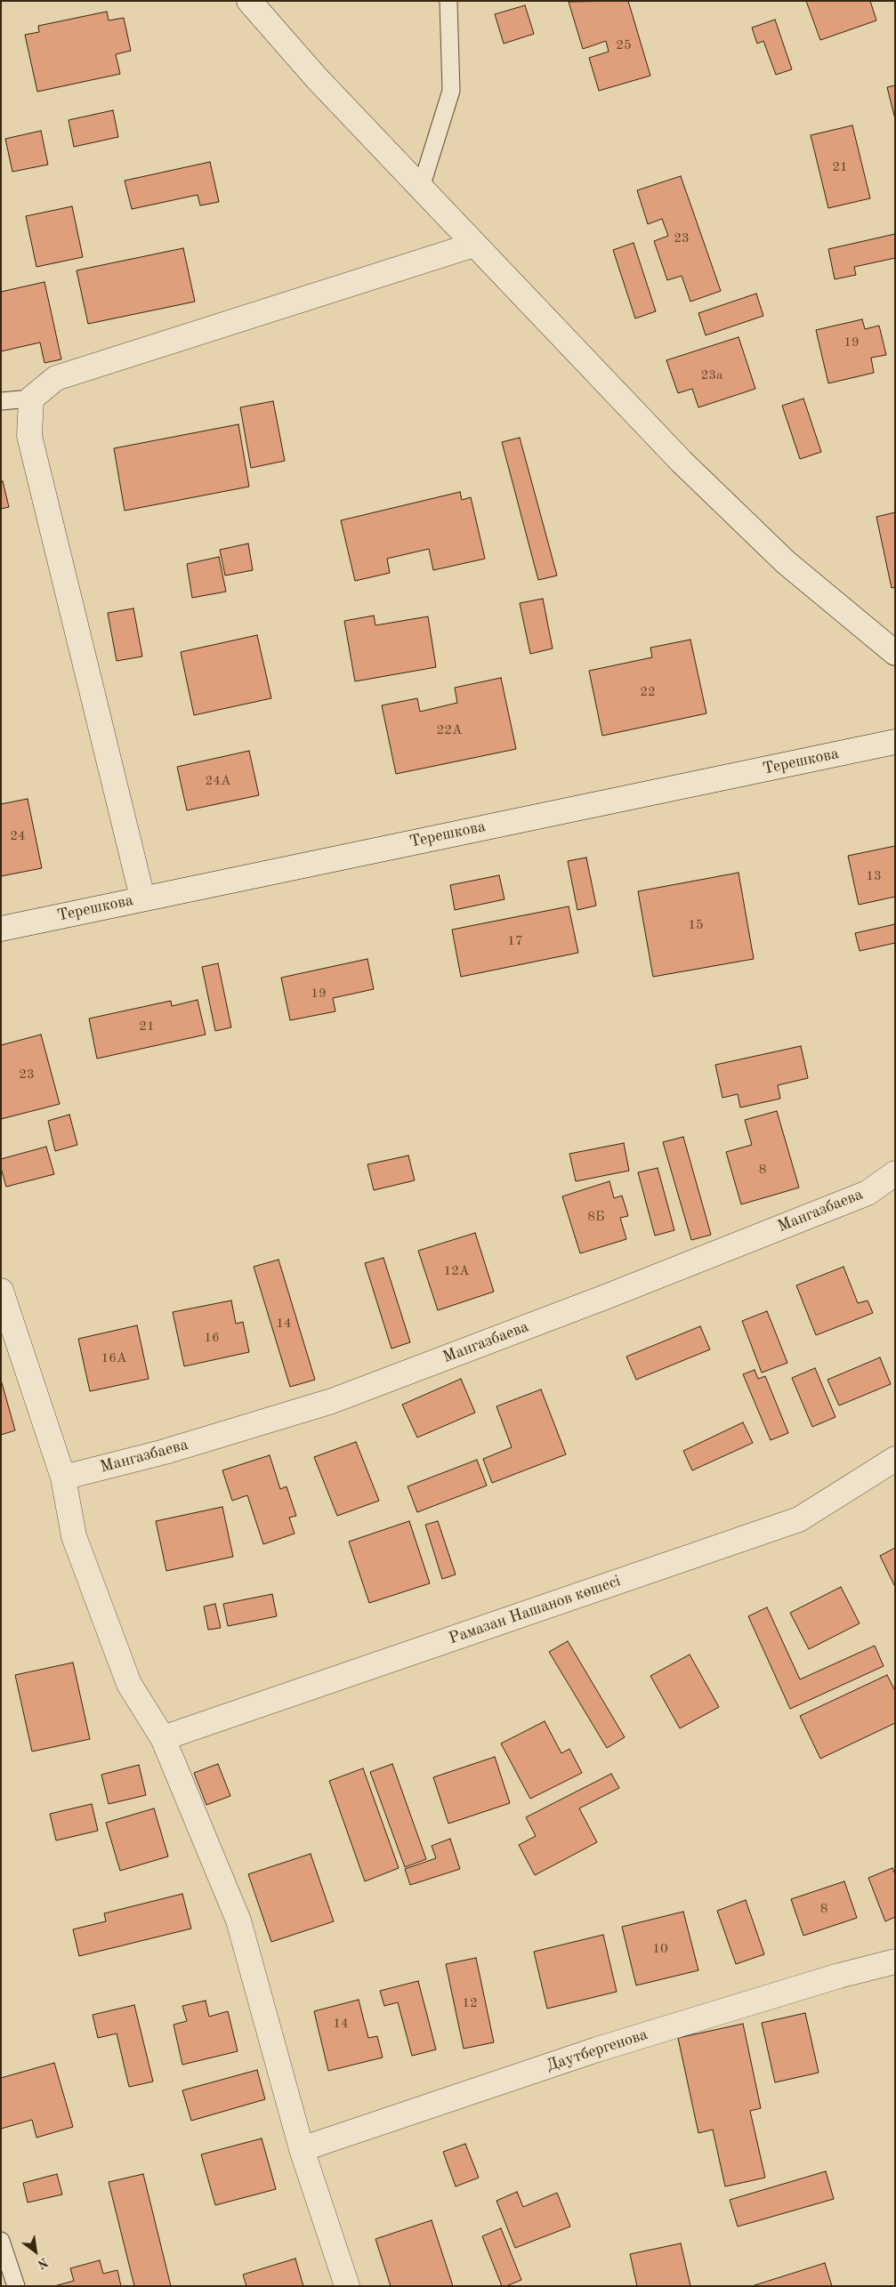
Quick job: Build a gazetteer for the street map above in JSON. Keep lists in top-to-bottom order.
{
  "streets": {
    "street": [
      "Терешкова",
      "Мангазбаева",
      "Рамазан Нашанов көшесі",
      "Даутбергенова"
    ]
  },
  "house_numbers": [
    "25",
    "21",
    "23",
    "19",
    "23а",
    "22",
    "22А",
    "24А",
    "24",
    "13",
    "15",
    "17",
    "19",
    "21",
    "23",
    "8",
    "8Б",
    "12А",
    "14",
    "16",
    "16А",
    "8",
    "10",
    "12",
    "14"
  ],
  "north": "bottom right"
}
